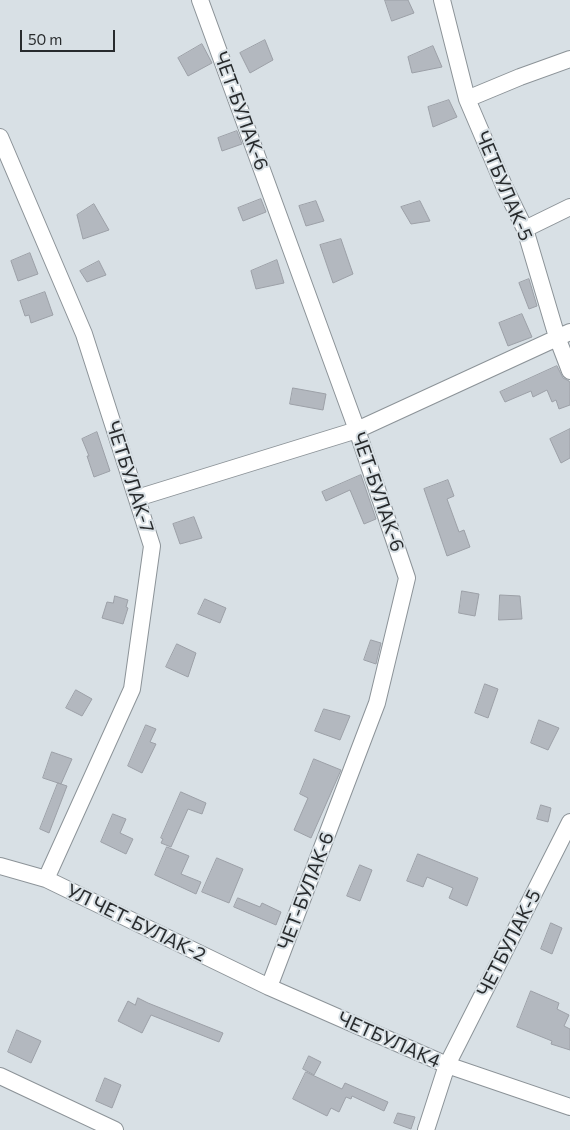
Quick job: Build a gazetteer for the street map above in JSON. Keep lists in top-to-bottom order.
{
  "streets": {
    "street": [
      "ЧЕТ-БУЛАК-6",
      "ЧЕТБУЛАК-5",
      "ЧЕТБУЛАК-7",
      "УЛ ЧЕТ-БУЛАК-2",
      "ЧЕТБУЛАК4"
    ]
  },
  "crossings": [
    ["ЧЕТ-БУЛАК-6", "УЛ ЧЕТ-БУЛАК-2"],
    ["ЧЕТ-БУЛАК-6", "ЧЕТБУЛАК4"],
    ["ЧЕТБУЛАК-5", "ЧЕТБУЛАК4"],
    ["ЧЕТБУЛАК-7", "УЛ ЧЕТ-БУЛАК-2"],
    ["УЛ ЧЕТ-БУЛАК-2", "ЧЕТБУЛАК4"]
  ],
  "scale_bar": "50 m"
}
